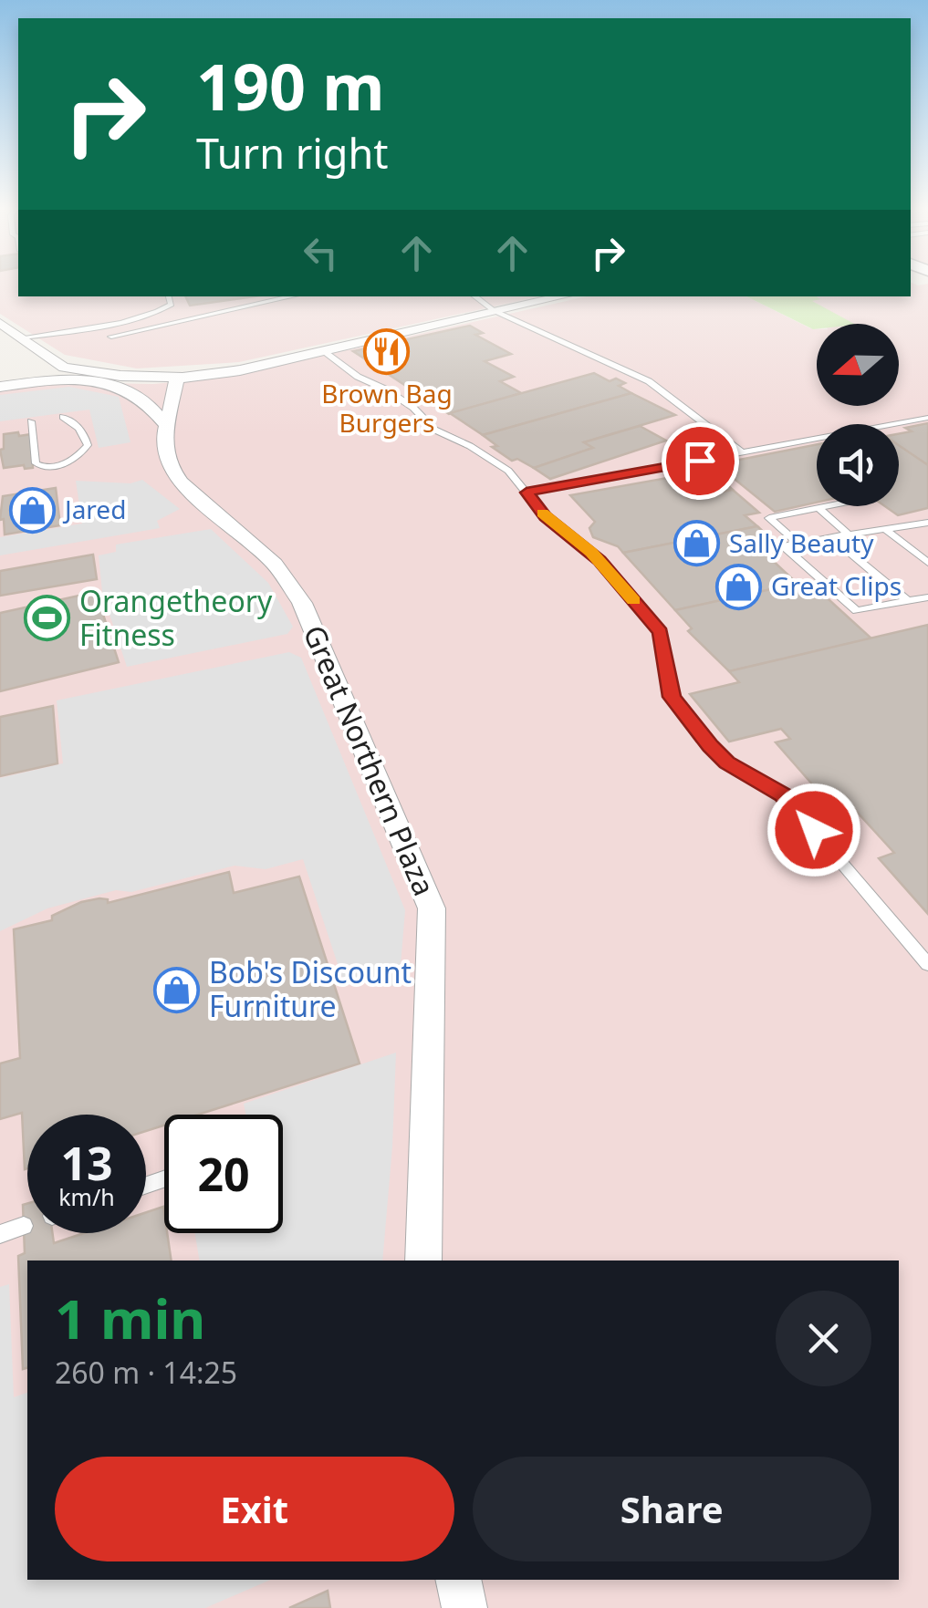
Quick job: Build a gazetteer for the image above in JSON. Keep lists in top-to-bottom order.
{
  "streets": {
    "street": ["Great Northern Plaza"]
  },
  "places": {
    "restaurant": ["Brown Bag Burgers"],
    "shop": [
      "Jared",
      "Sally Beauty",
      "Great Clips",
      "Bob's Discount Furniture"
    ],
    "sports": ["Orangetheory Fitness"]
  },
  "north": "left",
  "page": {
    "turn": ["190 m", "Turn right"],
    "speed": "13 km/h",
    "limit": "20",
    "heading": ["1 min", "260 m · 14:25"],
    "buttons": ["Exit", "Share"]
  }
}
